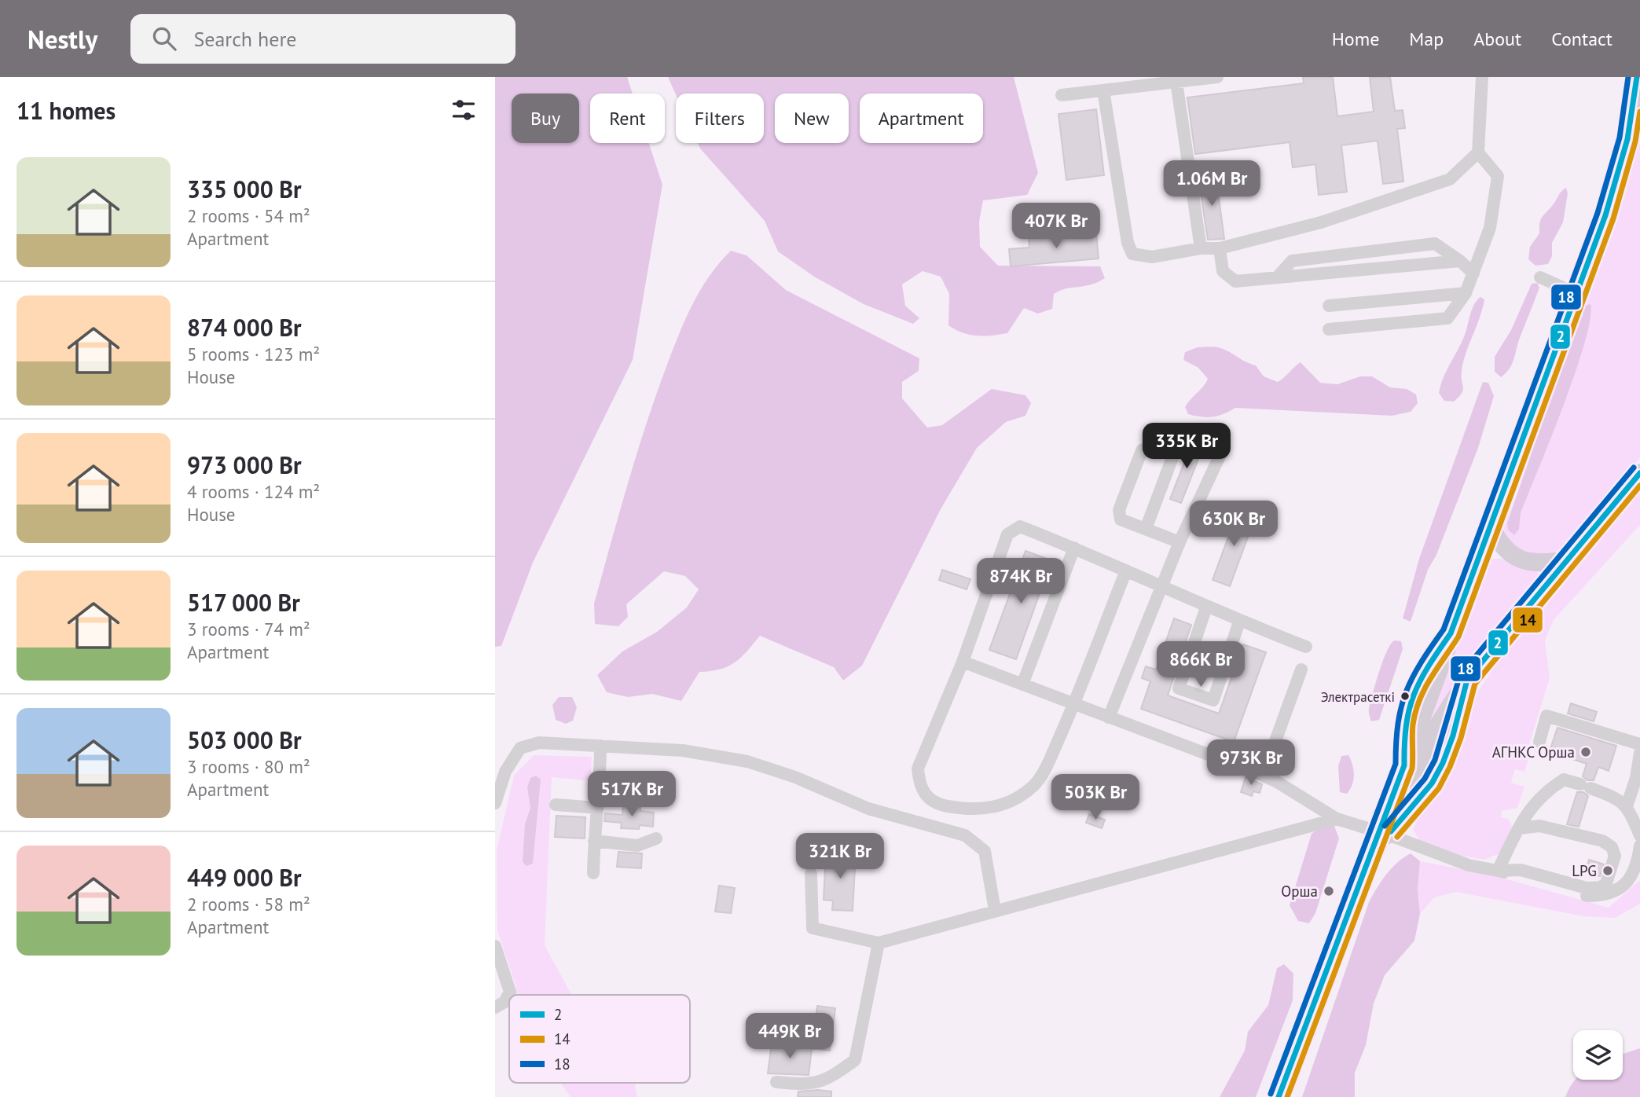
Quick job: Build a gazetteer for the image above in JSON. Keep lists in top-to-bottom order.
{
  "places": [
    "Электрасеткі",
    "АГНКС Орша",
    "LPG",
    "Орша"
  ],
  "lines": ["transit line 2", "transit line 18", "transit line 14"],
  "legend": ["2", "14", "18"],
  "page": {
    "header": "Nestly",
    "search": "Search here",
    "nav": [
      "Home",
      "Map",
      "About",
      "Contact"
    ],
    "heading": "11 homes",
    "chip": [
      "Buy",
      "Rent",
      "Filters",
      "New",
      "Apartment"
    ],
    "list": [
      {
        "name": "335 000 Br",
        "note": "2 rooms · 54 m² · Apartment"
      },
      {
        "name": "874 000 Br",
        "note": "5 rooms · 123 m² · House"
      },
      {
        "name": "973 000 Br",
        "note": "4 rooms · 124 m² · House"
      },
      {
        "name": "517 000 Br",
        "note": "3 rooms · 74 m² · Apartment"
      },
      {
        "name": "503 000 Br",
        "note": "3 rooms · 80 m² · Apartment"
      },
      {
        "name": "449 000 Br",
        "note": "2 rooms · 58 m² · Apartment"
      }
    ],
    "price": [
      "1.06M Br",
      "407K Br",
      "335K Br",
      "630K Br",
      "874K Br",
      "866K Br",
      "973K Br",
      "517K Br",
      "503K Br",
      "321K Br",
      "449K Br"
    ]
  }
}
